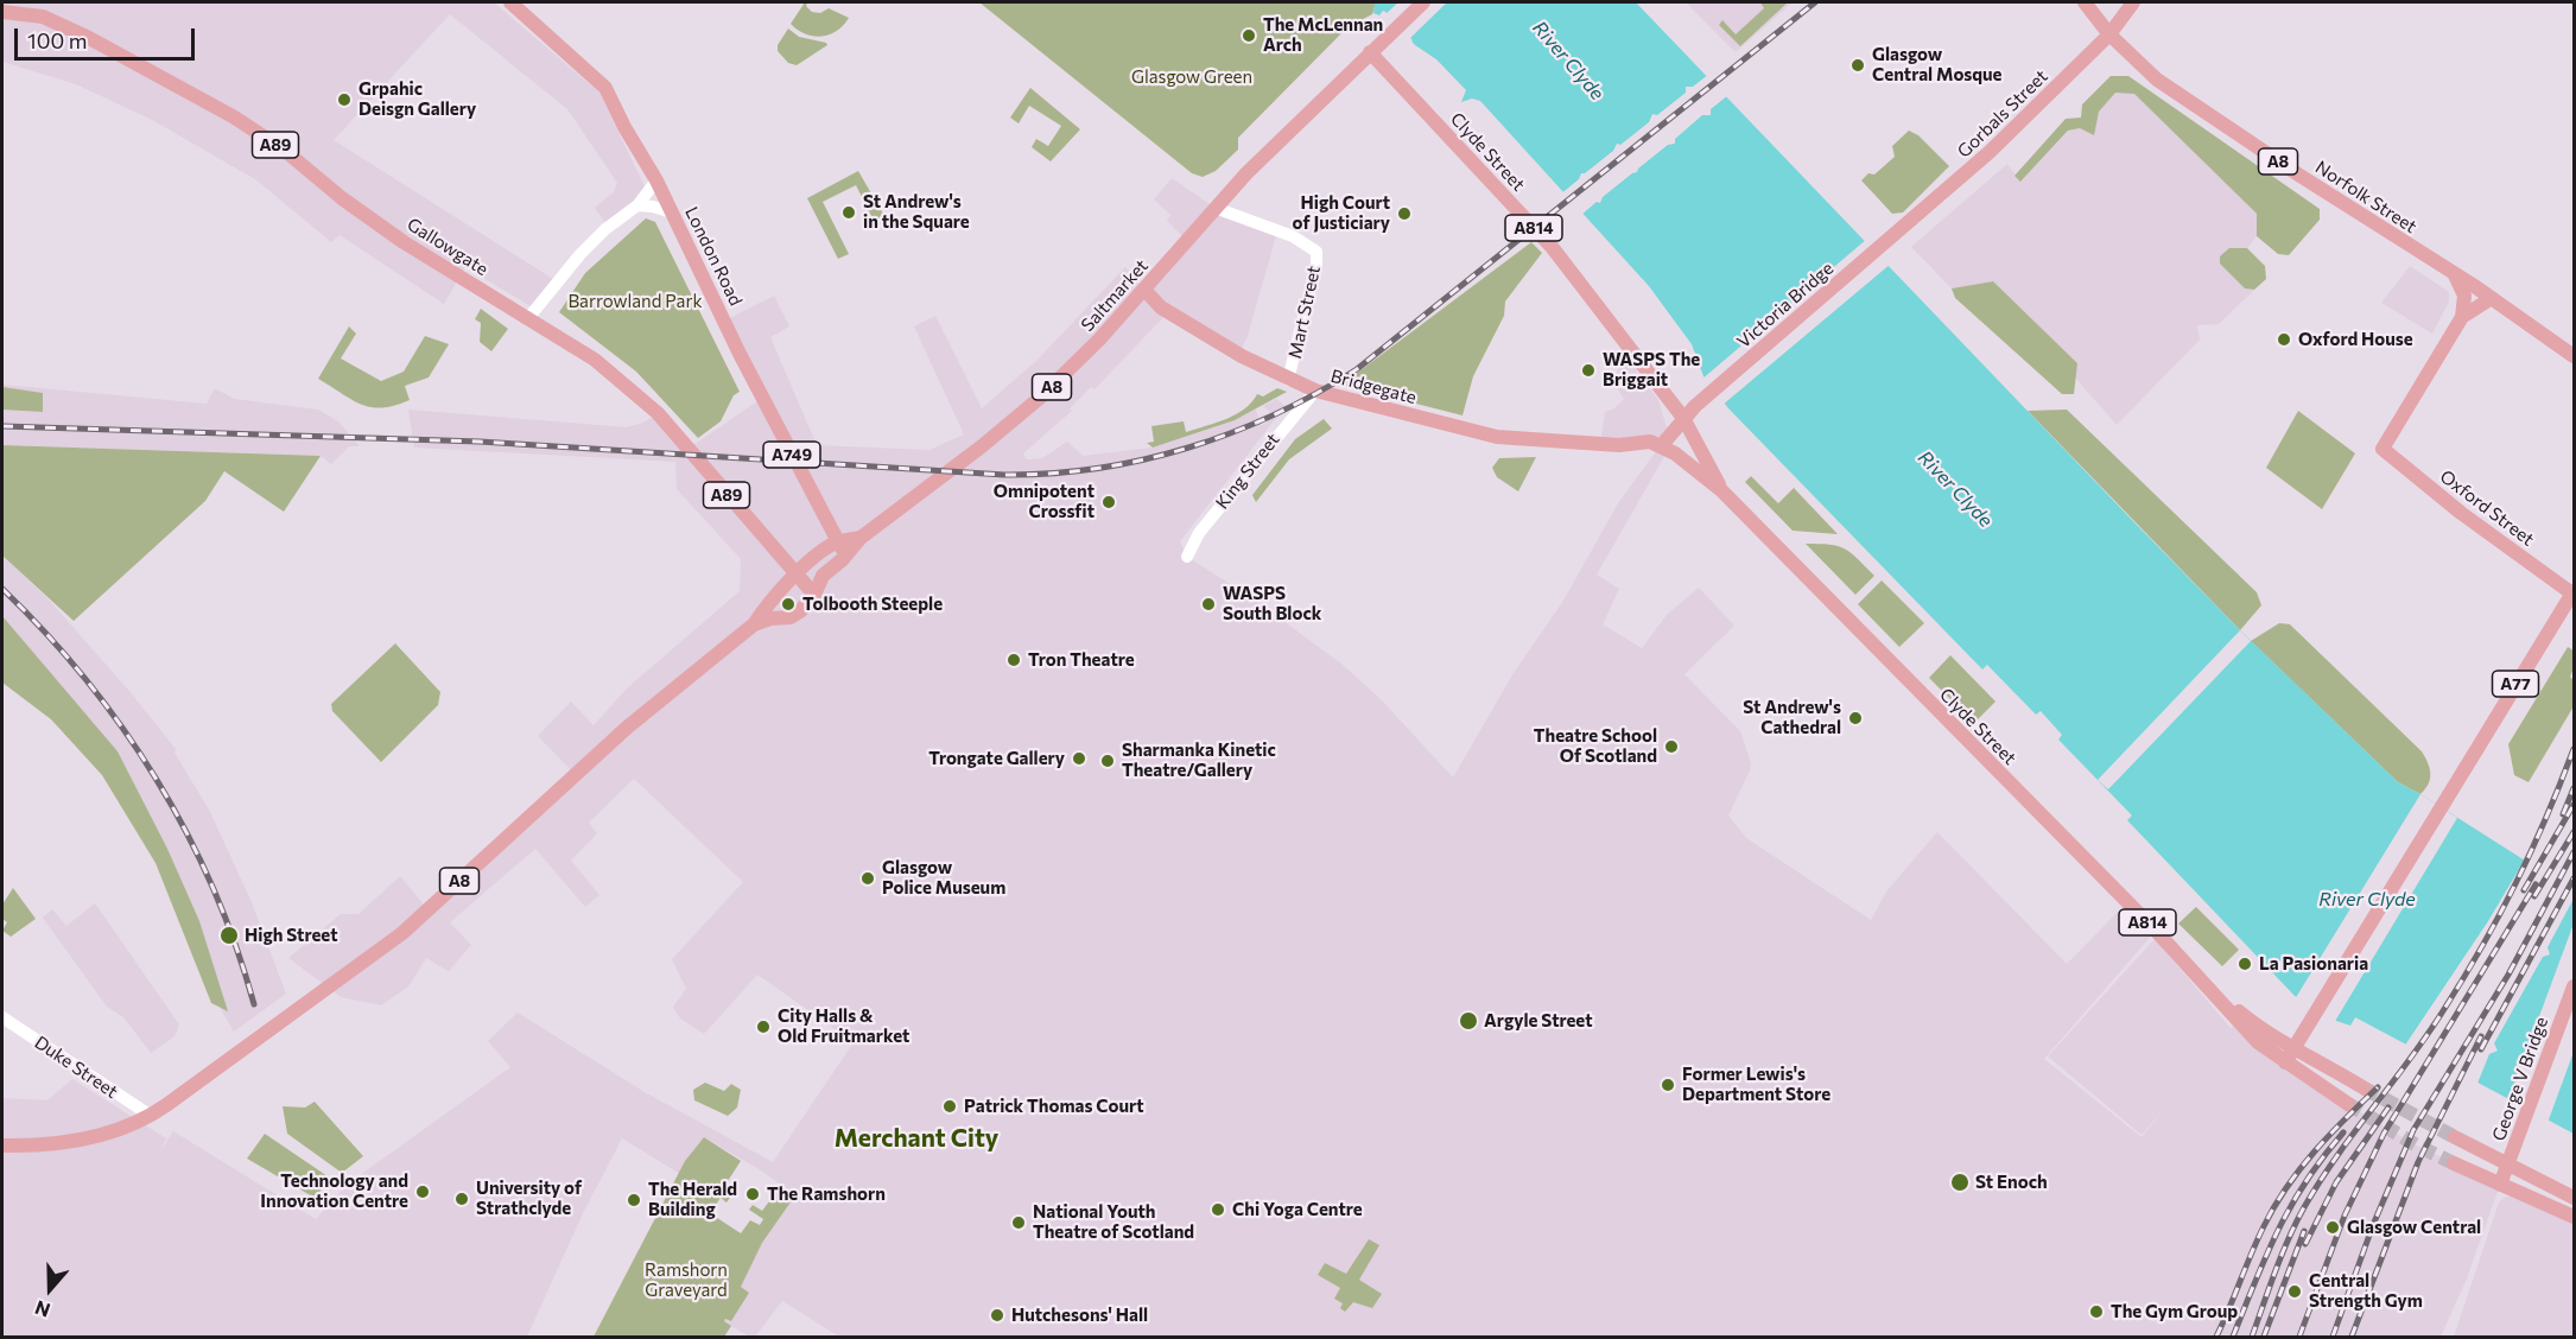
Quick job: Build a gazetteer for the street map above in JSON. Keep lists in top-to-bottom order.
{
  "streets": {
    "main road": [
      "Gorbals Street",
      "A89",
      "Clyde Street",
      "A8",
      "Norfolk Street",
      "A814",
      "Gallowgate",
      "London Road",
      "Saltmarket",
      "Victoria Bridge",
      "Bridgegate",
      "A749",
      "Oxford Street",
      "A77",
      "George V Bridge"
    ],
    "street": ["Mart Street", "King Street", "Duke Street"]
  },
  "crossings": [
    ["Gorbals Street", "A8"],
    ["Gorbals Street", "Norfolk Street"],
    ["Gorbals Street", "Victoria Bridge"],
    ["Clyde Street", "A8"],
    ["Clyde Street", "A814"],
    ["Clyde Street", "Saltmarket"],
    ["Clyde Street", "Victoria Bridge"],
    ["Clyde Street", "Bridgegate"],
    ["Clyde Street", "A77"],
    ["A8", "Norfolk Street"],
    ["A8", "Gallowgate"],
    ["A8", "London Road"],
    ["A8", "Saltmarket"],
    ["A8", "Duke Street"],
    ["A814", "A77"],
    ["London Road", "Saltmarket"],
    ["Saltmarket", "Mart Street"],
    ["Saltmarket", "Bridgegate"],
    ["Victoria Bridge", "Bridgegate"],
    ["Mart Street", "Bridgegate"],
    ["Bridgegate", "King Street"],
    ["Oxford Street", "A77"]
  ],
  "districts": ["Merchant City"],
  "water": ["River Clyde"],
  "parks": ["Glasgow Green", "Barrowland Park", "Ramshorn Graveyard"],
  "places": [
    "The McLennan Arch",
    "Glasgow Central Mosque",
    "Grpahic Deisgn Gallery",
    "St Andrew's in the Square",
    "High Court of Justiciary",
    "Oxford House",
    "WASPS The Briggait",
    "Omnipotent Crossfit",
    "Tolbooth Steeple",
    "WASPS South Block",
    "Tron Theatre",
    "St Andrew's Cathedral",
    "Theatre School Of Scotland",
    "Trongate Gallery",
    "Sharmanka Kinetic Theatre/Gallery",
    "Glasgow Police Museum",
    "High Street",
    "La Pasionaria",
    "Argyle Street",
    "City Halls & Old Fruitmarket",
    "Former Lewis's Department Store",
    "Patrick Thomas Court",
    "St Enoch",
    "Technology and Innovation Centre",
    "The Ramshorn",
    "University of Strathclyde",
    "The Herald Building",
    "Chi Yoga Centre",
    "National Youth Theatre of Scotland",
    "Glasgow Central",
    "Central Strength Gym",
    "The Gym Group",
    "Hutchesons' Hall"
  ],
  "scale_bar": "100 m",
  "north": "bottom"
}
